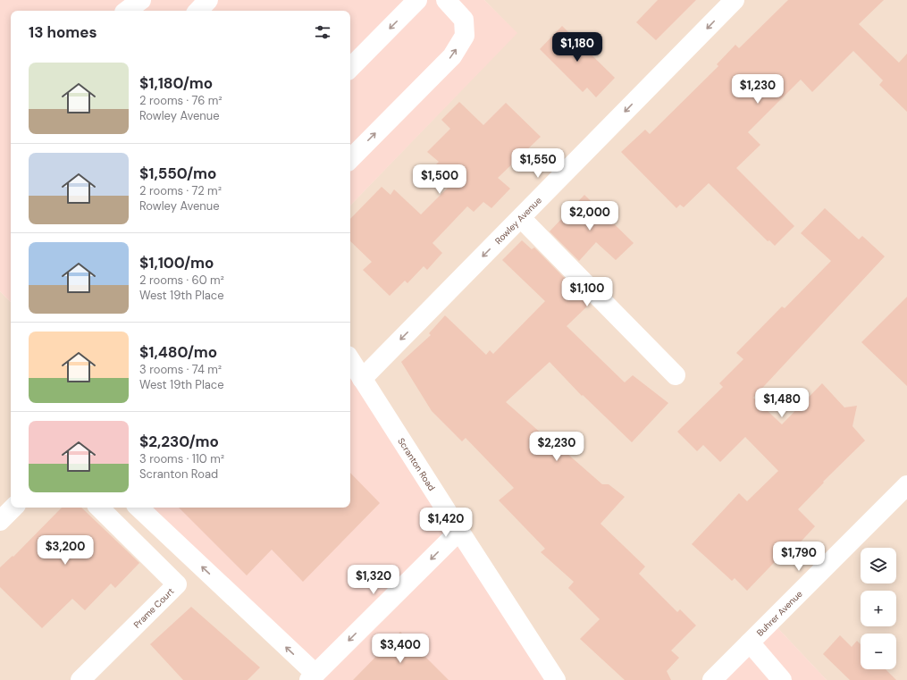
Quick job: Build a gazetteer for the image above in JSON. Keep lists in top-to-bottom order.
{
  "streets": {
    "street": [
      "Rowley Avenue",
      "Scranton Road",
      "Prame Court",
      "Buhrer Avenue"
    ]
  },
  "crossings": [
    ["Rowley Avenue", "Scranton Road"]
  ],
  "one_way": ["Rowley Avenue"],
  "page": {
    "heading": "13 homes",
    "price": [
      "$1,180",
      "$1,230",
      "$1,550",
      "$1,500",
      "$2,000",
      "$1,100",
      "$1,480",
      "$2,230",
      "$1,420",
      "$3,200",
      "$1,790",
      "$1,320",
      "$3,400"
    ],
    "list": [
      {
        "name": "$1,180/mo",
        "note": "2 rooms · 76 m² · Rowley Avenue"
      },
      {
        "name": "$1,550/mo",
        "note": "2 rooms · 72 m² · Rowley Avenue"
      },
      {
        "name": "$1,100/mo",
        "note": "2 rooms · 60 m² · West 19th Place"
      },
      {
        "name": "$1,480/mo",
        "note": "3 rooms · 74 m² · West 19th Place"
      },
      {
        "name": "$2,230/mo",
        "note": "3 rooms · 110 m² · Scranton Road"
      }
    ],
    "map_buttons": ["+", "−"]
  }
}
